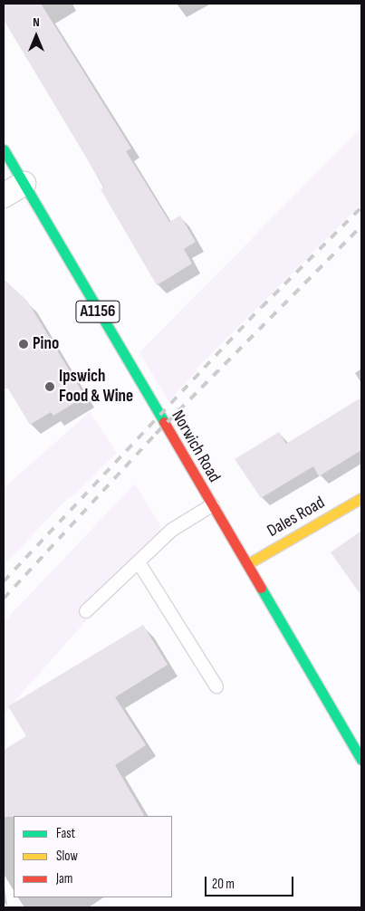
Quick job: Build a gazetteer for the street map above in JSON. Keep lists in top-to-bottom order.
{
  "streets": {
    "main road": ["A1156", "Norwich Road", "Dales Road"]
  },
  "crossings": [
    ["Norwich Road", "Dales Road"]
  ],
  "places": ["Pino", "Ipswich Food & Wine"],
  "legend": ["Fast", "Slow", "Jam"],
  "scale_bar": "20 m",
  "north": "top"
}
